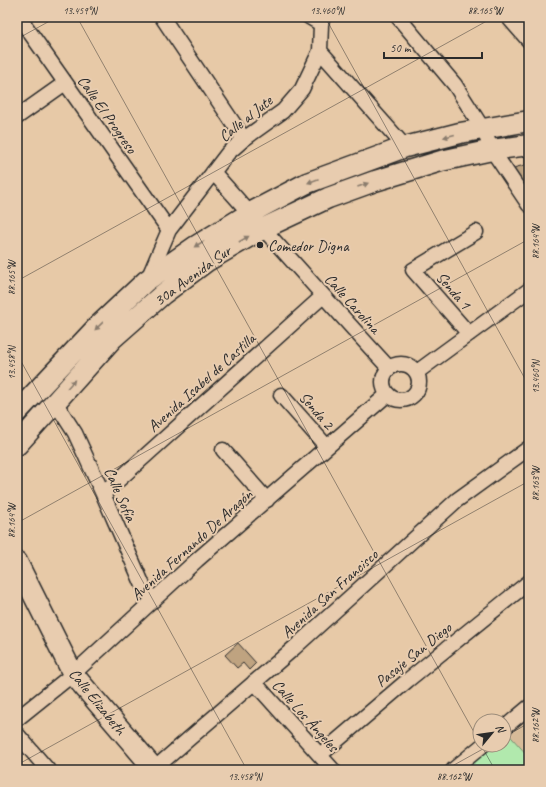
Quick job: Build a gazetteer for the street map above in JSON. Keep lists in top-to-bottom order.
{
  "streets": {
    "street": [
      "Calle El Progreso",
      "Calle al Jute",
      "30a Avenida Sur",
      "Senda 1",
      "Calle Carolina",
      "Avenida Isabel de Castilla",
      "Senda 2",
      "Calle Sofía",
      "Avenida Fernando De Aragón",
      "Avenida San Francisco",
      "Pasaje San Diego",
      "Calle Elizabeth",
      "Calle Los Ángeles"
    ]
  },
  "crossings": [
    ["Calle El Progreso", "Calle al Jute"],
    ["Calle al Jute", "30a Avenida Sur"],
    ["Calle al Jute", "Calle Carolina"],
    ["30a Avenida Sur", "Calle Carolina"],
    ["30a Avenida Sur", "Calle Sofía"],
    ["Calle Carolina", "Avenida Isabel de Castilla"],
    ["Calle Carolina", "Avenida Fernando De Aragón"],
    ["Avenida Isabel de Castilla", "Calle Sofía"],
    ["Senda 2", "Avenida Fernando De Aragón"],
    ["Calle Sofía", "Avenida Fernando De Aragón"],
    ["Avenida Fernando De Aragón", "Calle Elizabeth"],
    ["Avenida San Francisco", "Calle Elizabeth"],
    ["Avenida San Francisco", "Calle Los Ángeles"],
    ["Pasaje San Diego", "Calle Los Ángeles"]
  ],
  "places": ["Comedor Digna"],
  "scale_bar": "50 m",
  "north": "top right",
  "coordinates": [
    "13.459°N",
    "13.460°N",
    "88.165°W",
    "88.164°W",
    "13.458°N",
    "88.163°W",
    "88.162°W"
  ]
}
